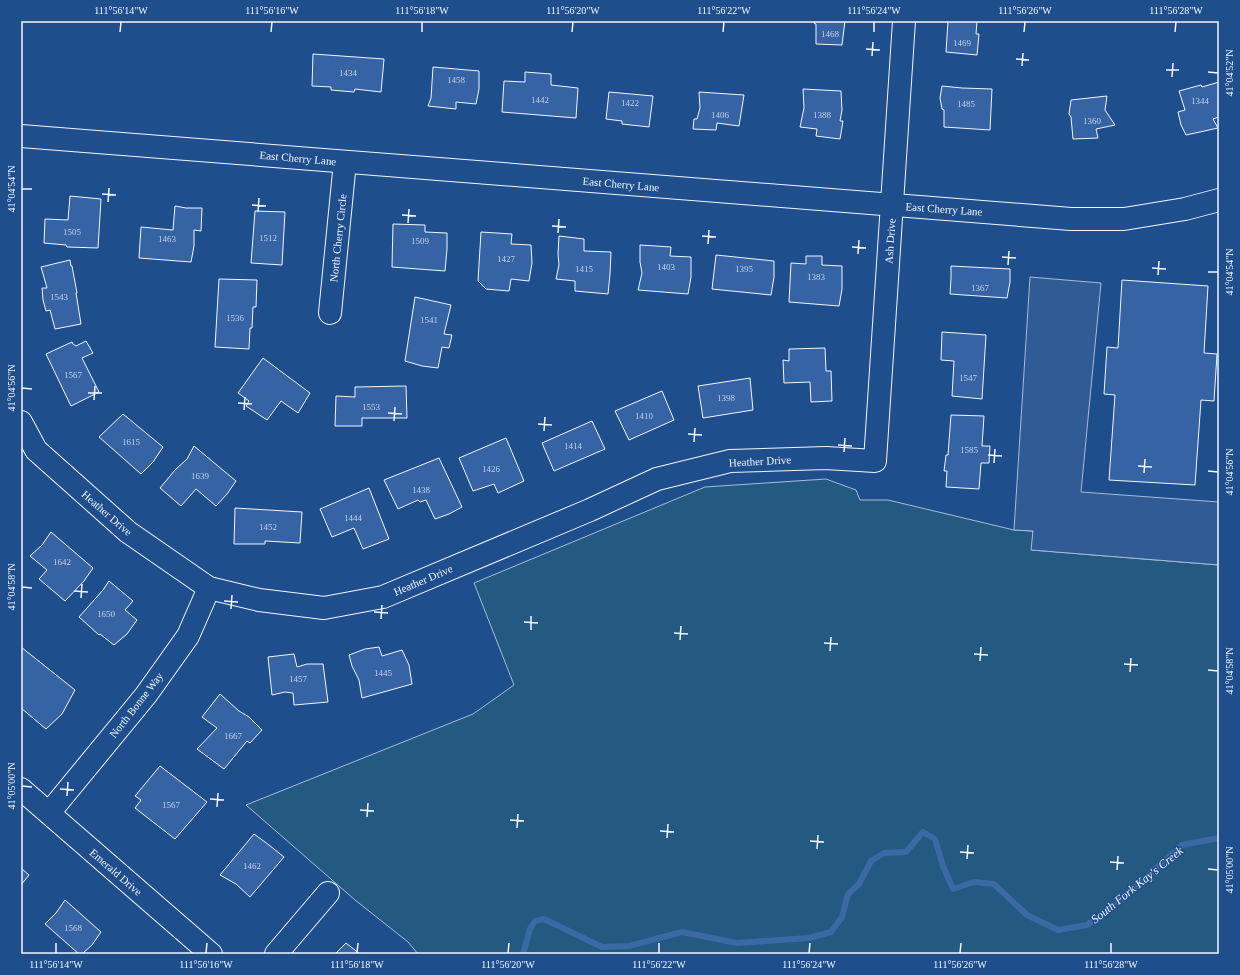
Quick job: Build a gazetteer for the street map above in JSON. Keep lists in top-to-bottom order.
{
  "streets": {
    "street": [
      "East Cherry Lane",
      "North Cherry Circle",
      "Ash Drive",
      "Heather Drive",
      "North Bonne Way",
      "Emerald Drive"
    ]
  },
  "crossings": [
    ["East Cherry Lane", "North Cherry Circle"],
    ["East Cherry Lane", "Ash Drive"],
    ["Ash Drive", "Heather Drive"],
    ["Heather Drive", "North Bonne Way"],
    ["North Bonne Way", "Emerald Drive"]
  ],
  "water": ["South Fork Kay's Creek"],
  "house_numbers": [
    "1468",
    "1469",
    "1434",
    "1458",
    "1442",
    "1344",
    "1422",
    "1485",
    "1406",
    "1388",
    "1360",
    "1505",
    "1512",
    "1463",
    "1509",
    "1427",
    "1403",
    "1415",
    "1395",
    "1383",
    "1367",
    "1543",
    "1536",
    "1541",
    "1567",
    "1547",
    "1398",
    "1553",
    "1410",
    "1615",
    "1414",
    "1585",
    "1426",
    "1639",
    "1438",
    "1444",
    "1452",
    "1642",
    "1650",
    "1445",
    "1457",
    "1667",
    "1567",
    "1462",
    "1568"
  ],
  "coordinates": [
    "111°56'14\"W",
    "111°56'16\"W",
    "111°56'18\"W",
    "111°56'20\"W",
    "111°56'22\"W",
    "111°56'24\"W",
    "111°56'26\"W",
    "111°56'28\"W",
    "41°04'52\"N",
    "41°04'54\"N",
    "41°04'56\"N",
    "41°04'58\"N",
    "41°05'00\"N"
  ]
}
